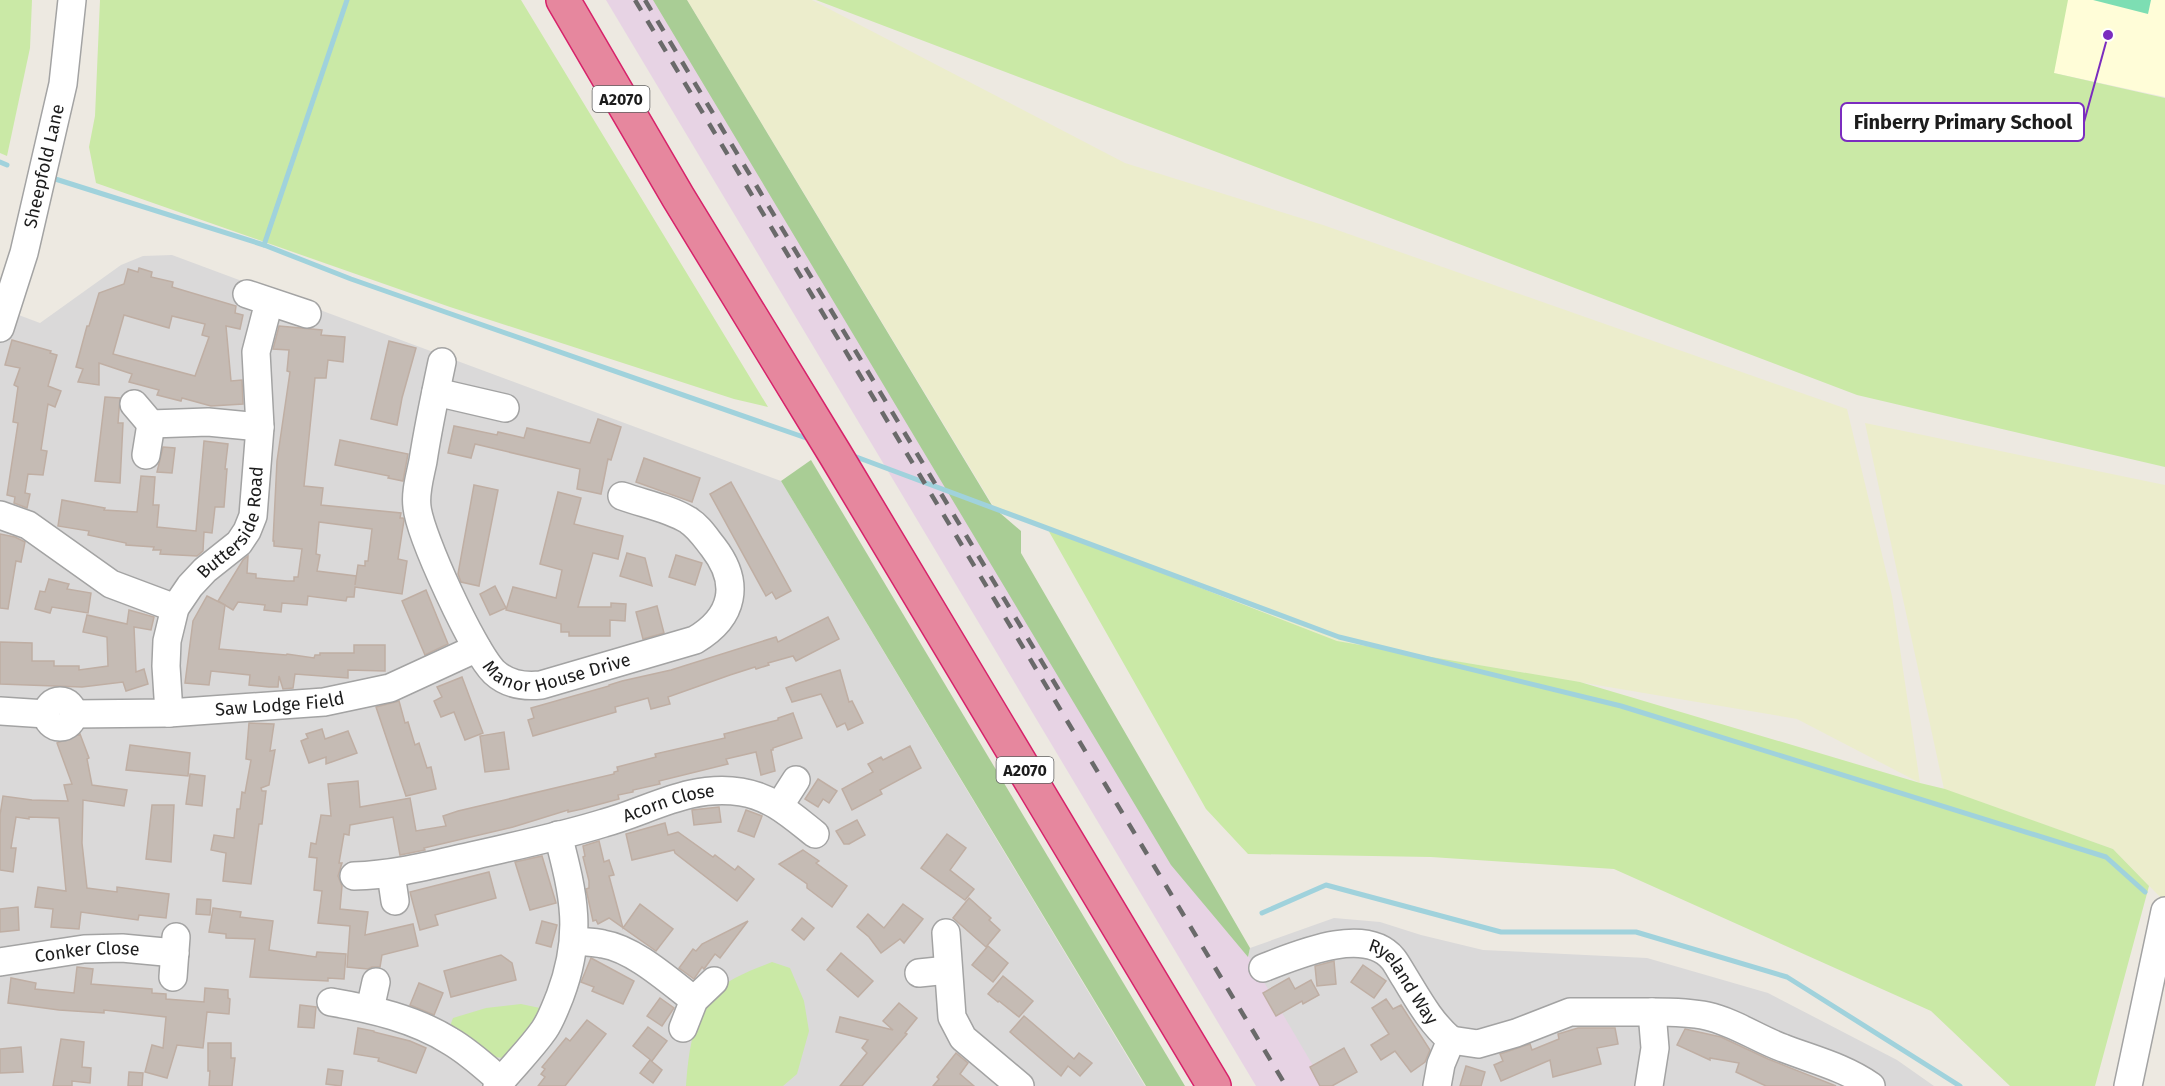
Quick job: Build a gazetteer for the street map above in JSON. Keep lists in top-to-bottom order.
{
  "streets": {
    "highway": ["A2070"],
    "street": [
      "Sheepfold Lane",
      "Butterside Road",
      "Manor House Drive",
      "Saw Lodge Field",
      "Acorn Close",
      "Conker Close",
      "Ryeland Way"
    ]
  },
  "crossings": [
    ["Butterside Road", "Saw Lodge Field"],
    ["Manor House Drive", "Saw Lodge Field"]
  ],
  "places": ["Finberry Primary School"]
}
